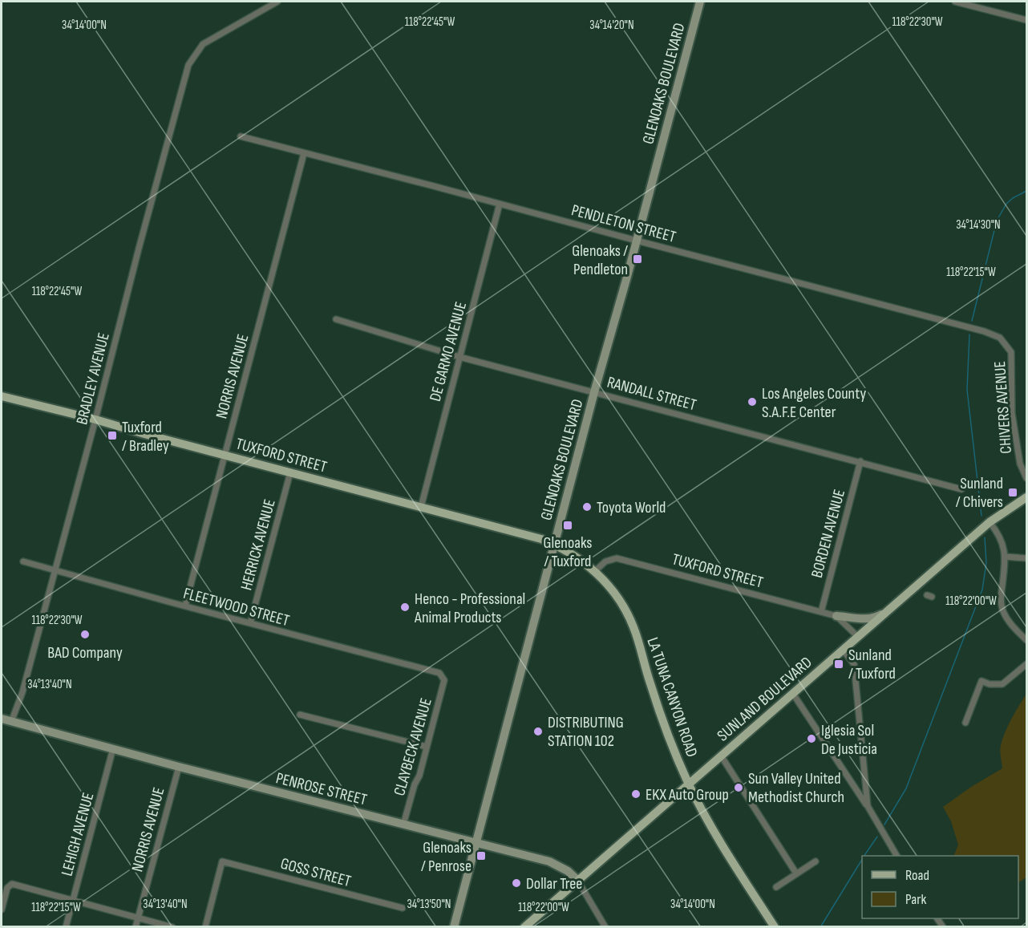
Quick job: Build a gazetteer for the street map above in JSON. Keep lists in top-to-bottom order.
{
  "streets": {
    "main road": [
      "GLENOAKS BOULEVARD",
      "TUXFORD STREET",
      "LA TUNA CANYON ROAD",
      "SUNLAND BOULEVARD",
      "PENROSE STREET"
    ],
    "street": [
      "PENDLETON STREET",
      "DE GARMO AVENUE",
      "NORRIS AVENUE",
      "BRADLEY AVENUE",
      "RANDALL STREET",
      "CHIVERS AVENUE",
      "BORDEN AVENUE",
      "HERRICK AVENUE",
      "FLEETWOOD STREET",
      "CLAYBECK AVENUE",
      "LEHIGH AVENUE",
      "GOSS STREET"
    ]
  },
  "crossings": [
    ["GLENOAKS BOULEVARD", "PENDLETON STREET"],
    ["GLENOAKS BOULEVARD", "RANDALL STREET"],
    ["GLENOAKS BOULEVARD", "TUXFORD STREET"],
    ["GLENOAKS BOULEVARD", "LA TUNA CANYON ROAD"],
    ["GLENOAKS BOULEVARD", "PENROSE STREET"],
    ["PENDLETON STREET", "DE GARMO AVENUE"],
    ["PENDLETON STREET", "NORRIS AVENUE"],
    ["PENDLETON STREET", "CHIVERS AVENUE"],
    ["DE GARMO AVENUE", "RANDALL STREET"],
    ["DE GARMO AVENUE", "TUXFORD STREET"],
    ["NORRIS AVENUE", "TUXFORD STREET"],
    ["NORRIS AVENUE", "FLEETWOOD STREET"],
    ["NORRIS AVENUE", "PENROSE STREET"],
    ["BRADLEY AVENUE", "TUXFORD STREET"],
    ["BRADLEY AVENUE", "FLEETWOOD STREET"],
    ["BRADLEY AVENUE", "PENROSE STREET"],
    ["RANDALL STREET", "BORDEN AVENUE"],
    ["TUXFORD STREET", "BORDEN AVENUE"],
    ["TUXFORD STREET", "HERRICK AVENUE"],
    ["TUXFORD STREET", "LA TUNA CANYON ROAD"],
    ["TUXFORD STREET", "SUNLAND BOULEVARD"],
    ["HERRICK AVENUE", "FLEETWOOD STREET"],
    ["FLEETWOOD STREET", "CLAYBECK AVENUE"],
    ["LA TUNA CANYON ROAD", "SUNLAND BOULEVARD"],
    ["SUNLAND BOULEVARD", "PENROSE STREET"],
    ["CLAYBECK AVENUE", "PENROSE STREET"],
    ["PENROSE STREET", "LEHIGH AVENUE"]
  ],
  "places": {
    "transit": [
      "Glenoaks / Pendleton",
      "Tuxford / Bradley",
      "Sunland / Chivers",
      "Glenoaks / Tuxford",
      "Sunland / Tuxford",
      "Glenoaks / Penrose"
    ],
    "other": [
      "Los Angeles County S.A.F.E Center",
      "Toyota World",
      "Henco - Professional Animal Products",
      "BAD Company",
      "DISTRIBUTING STATION 102",
      "Iglesia Sol De Justicia",
      "Sun Valley United Methodist Church",
      "EKX Auto Group",
      "Dollar Tree"
    ]
  },
  "legend": ["Road", "Park"],
  "coordinates": [
    "118°22'30\"W",
    "118°22'45\"W",
    "34°14'00\"N",
    "34°14'20\"N",
    "34°14'30\"N",
    "118°22'15\"W",
    "118°22'00\"W",
    "34°13'40\"N",
    "34°13'50\"N"
  ]
}
